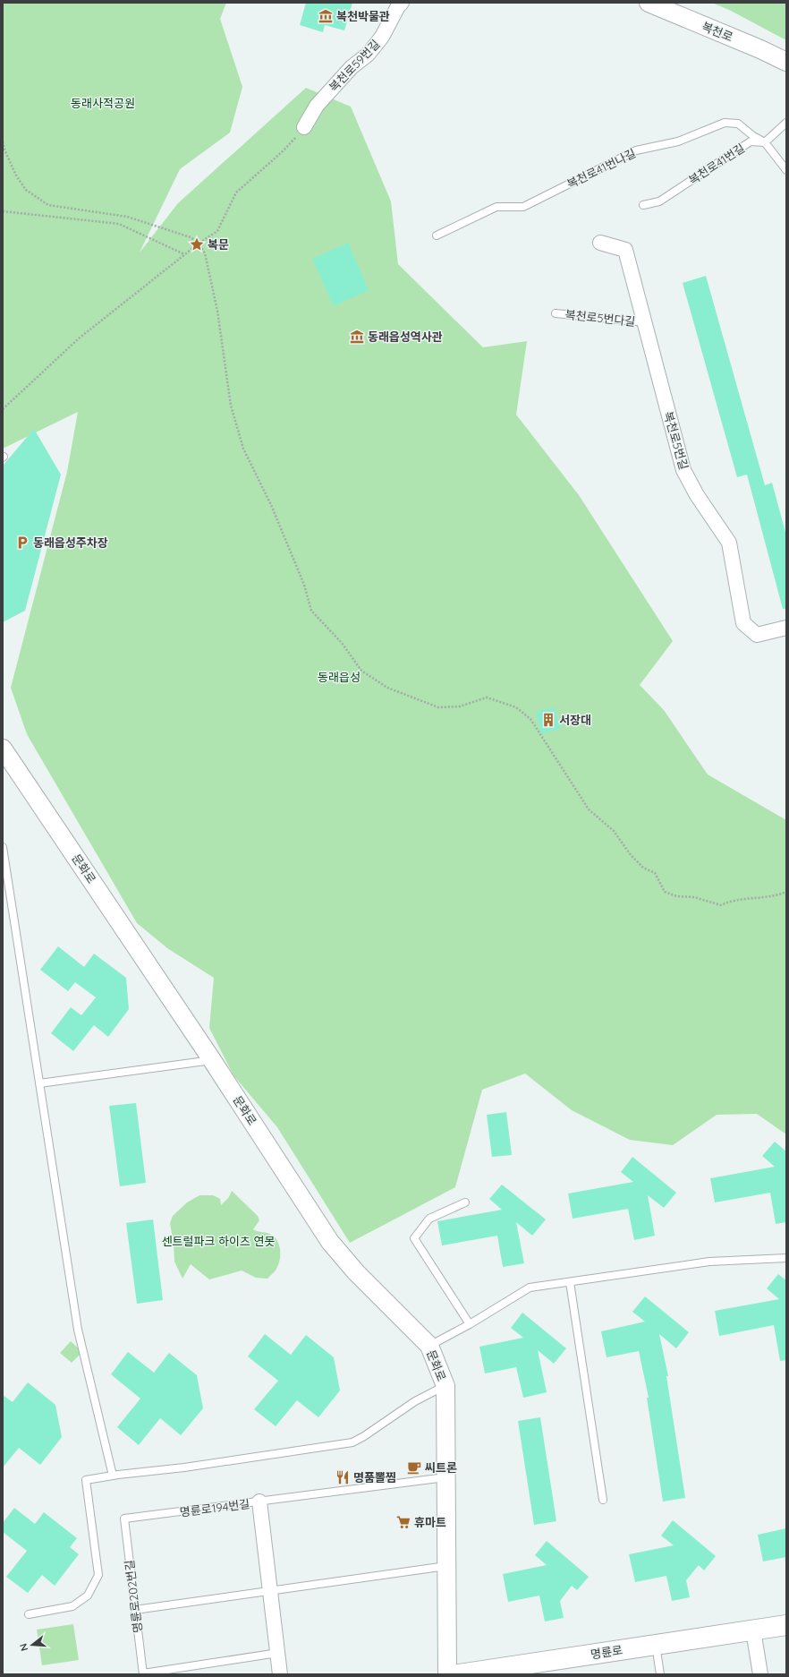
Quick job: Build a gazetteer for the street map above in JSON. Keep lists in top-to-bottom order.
{
  "streets": {
    "main road": ["명륜로"],
    "street": [
      "복천로",
      "복천로59번길",
      "복천로5번길",
      "문화로",
      "명륜로194번길"
    ],
    "lane": [
      "복천로41번길",
      "복천로41번나길",
      "복천로5번다길",
      "명륜로202번길"
    ]
  },
  "crossings": [
    ["복천로41번길", "복천로41번나길"],
    ["복천로5번다길", "복천로5번길"],
    ["명륜로194번길", "명륜로202번길"]
  ],
  "parks": ["동래사적공원", "동래읍성", "센트럴파크 하이츠 연못"],
  "places": {
    "museum": ["복천박물관", "동래읍성역사관"],
    "place": ["복문"],
    "parking": ["동래읍성주차장"],
    "building": ["서장대"],
    "cafe": ["씨트론"],
    "restaurant": ["명품뽈찜"],
    "supermarket": ["휴마트"]
  },
  "north": "left"
}
